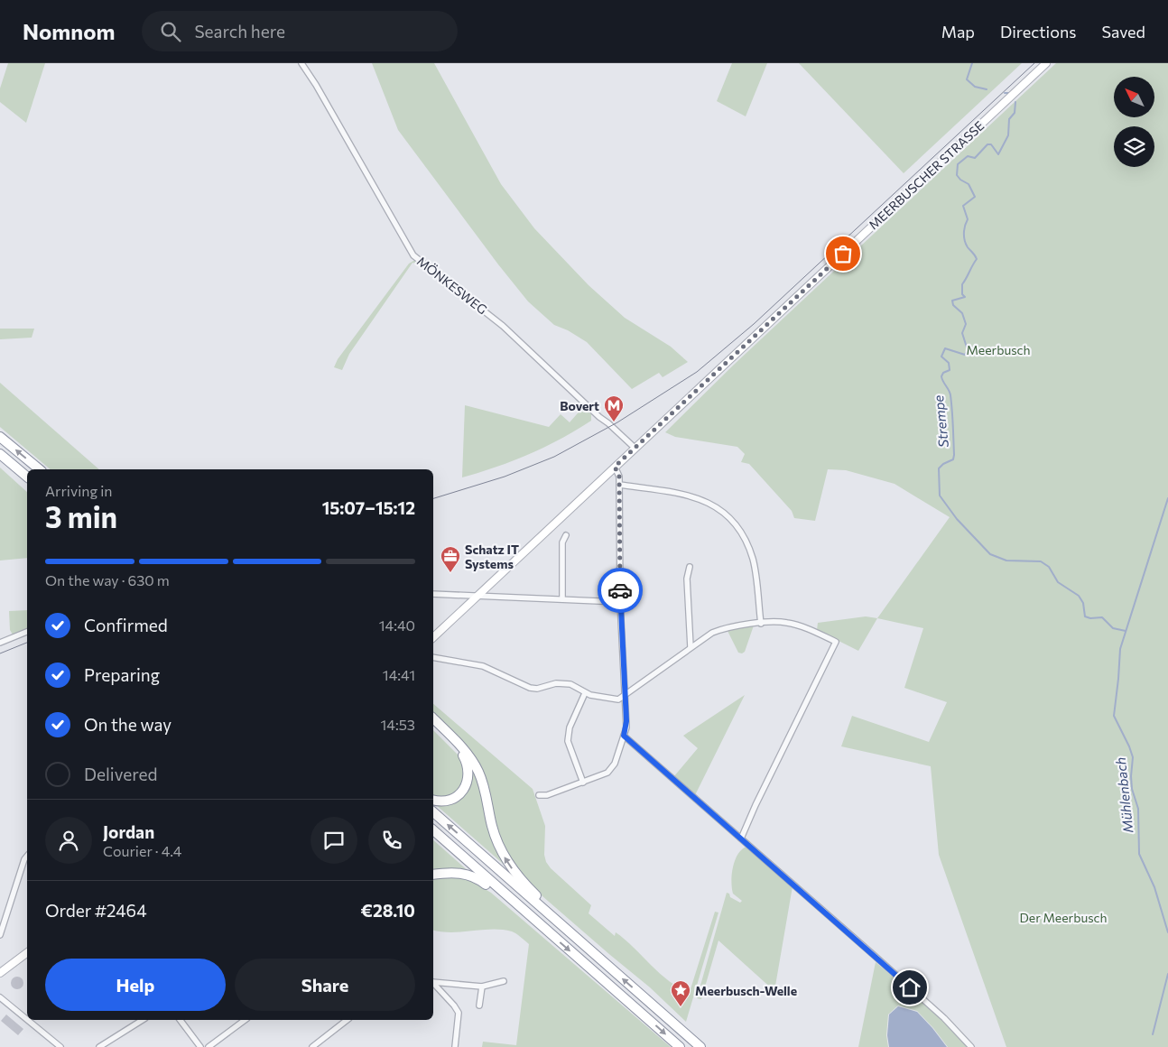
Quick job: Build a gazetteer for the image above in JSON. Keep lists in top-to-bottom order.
{
  "streets": {
    "main road": ["MEERBUSCHER STRASSE"],
    "street": ["MÖNKESWEG"]
  },
  "crossings": [
    ["MEERBUSCHER STRASSE", "MÖNKESWEG"]
  ],
  "water": ["Strempe", "Mühlenbach"],
  "parks": ["Meerbusch", "Der Meerbusch"],
  "places": {
    "metro station": ["Bovert"],
    "office": ["Schatz IT Systems"],
    "place": ["Meerbusch-Welle"]
  },
  "north": "top left",
  "page": {
    "header": "Nomnom",
    "search": "Search here",
    "nav": ["Map", "Directions", "Saved"],
    "heading": ["3 min", "Arriving in", "15:07–15:12"],
    "panel": [
      "Jordan",
      "Courier · 4.4",
      "Order #2464",
      "€28.10"
    ],
    "bar": "On the way · 630 m",
    "list": [
      ["Confirmed", "14:40"],
      ["Preparing", "14:41"],
      ["On the way", "14:53"],
      "Delivered"
    ],
    "buttons": ["Help", "Share"]
  }
}
